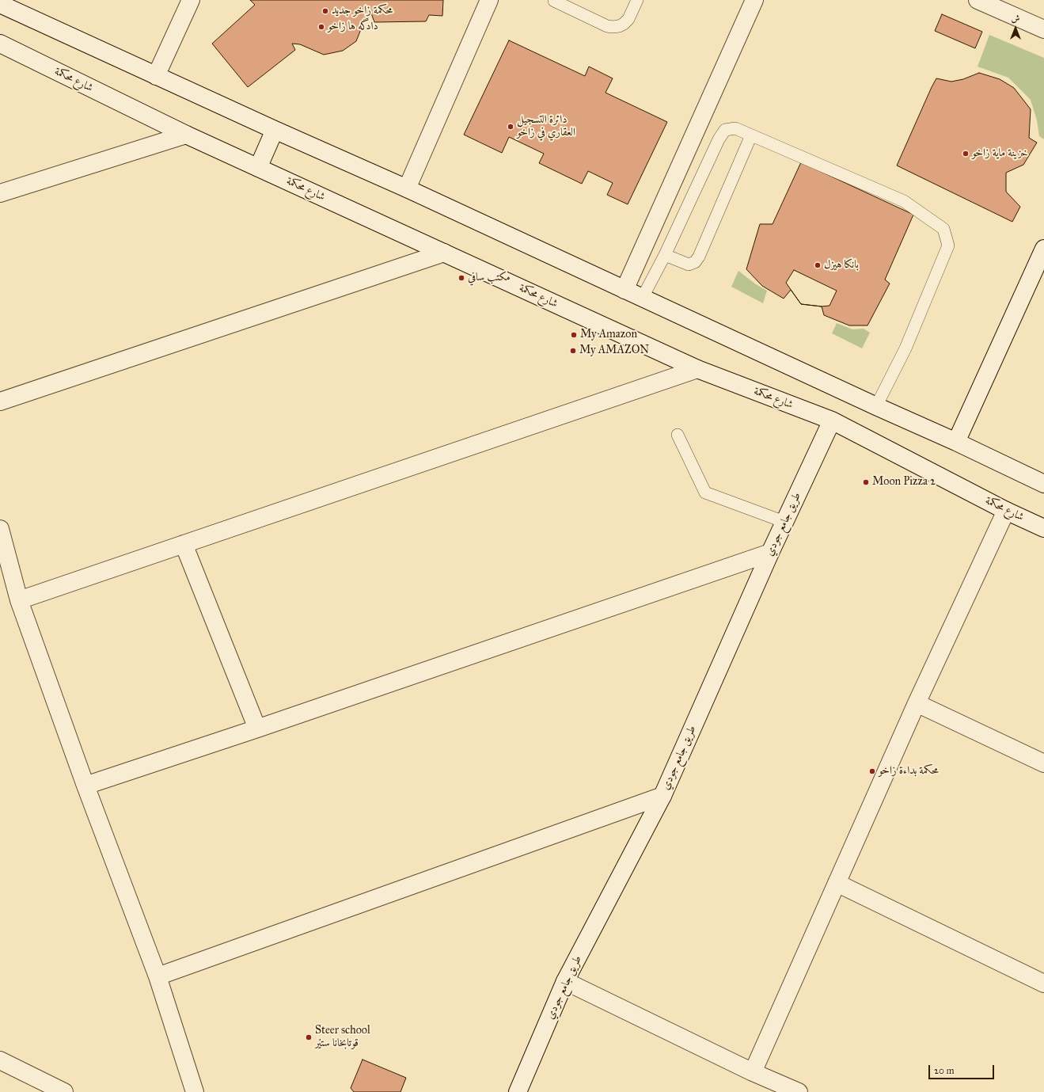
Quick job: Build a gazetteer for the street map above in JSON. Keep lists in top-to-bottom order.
{
  "streets": {
    "street": ["شارع محكمة", "طريق جامع جودي"]
  },
  "crossings": [
    ["شارع محكمة", "طريق جامع جودي"]
  ],
  "places": [
    "محكمة زاخو جديد",
    "دادگه ها زاخو",
    "دائرة التسجيل العقاري في زاخو",
    "خزينة ماية زاخو",
    "بانکا هیزل",
    "مكتب سافي",
    "My Amazon",
    "My AMAZON",
    "Moon Pizza 2",
    "محكمة بداءة زاخو",
    "Steer school قوتابخانا ستێر"
  ],
  "scale_bar": "20 m",
  "north": "top"
}
